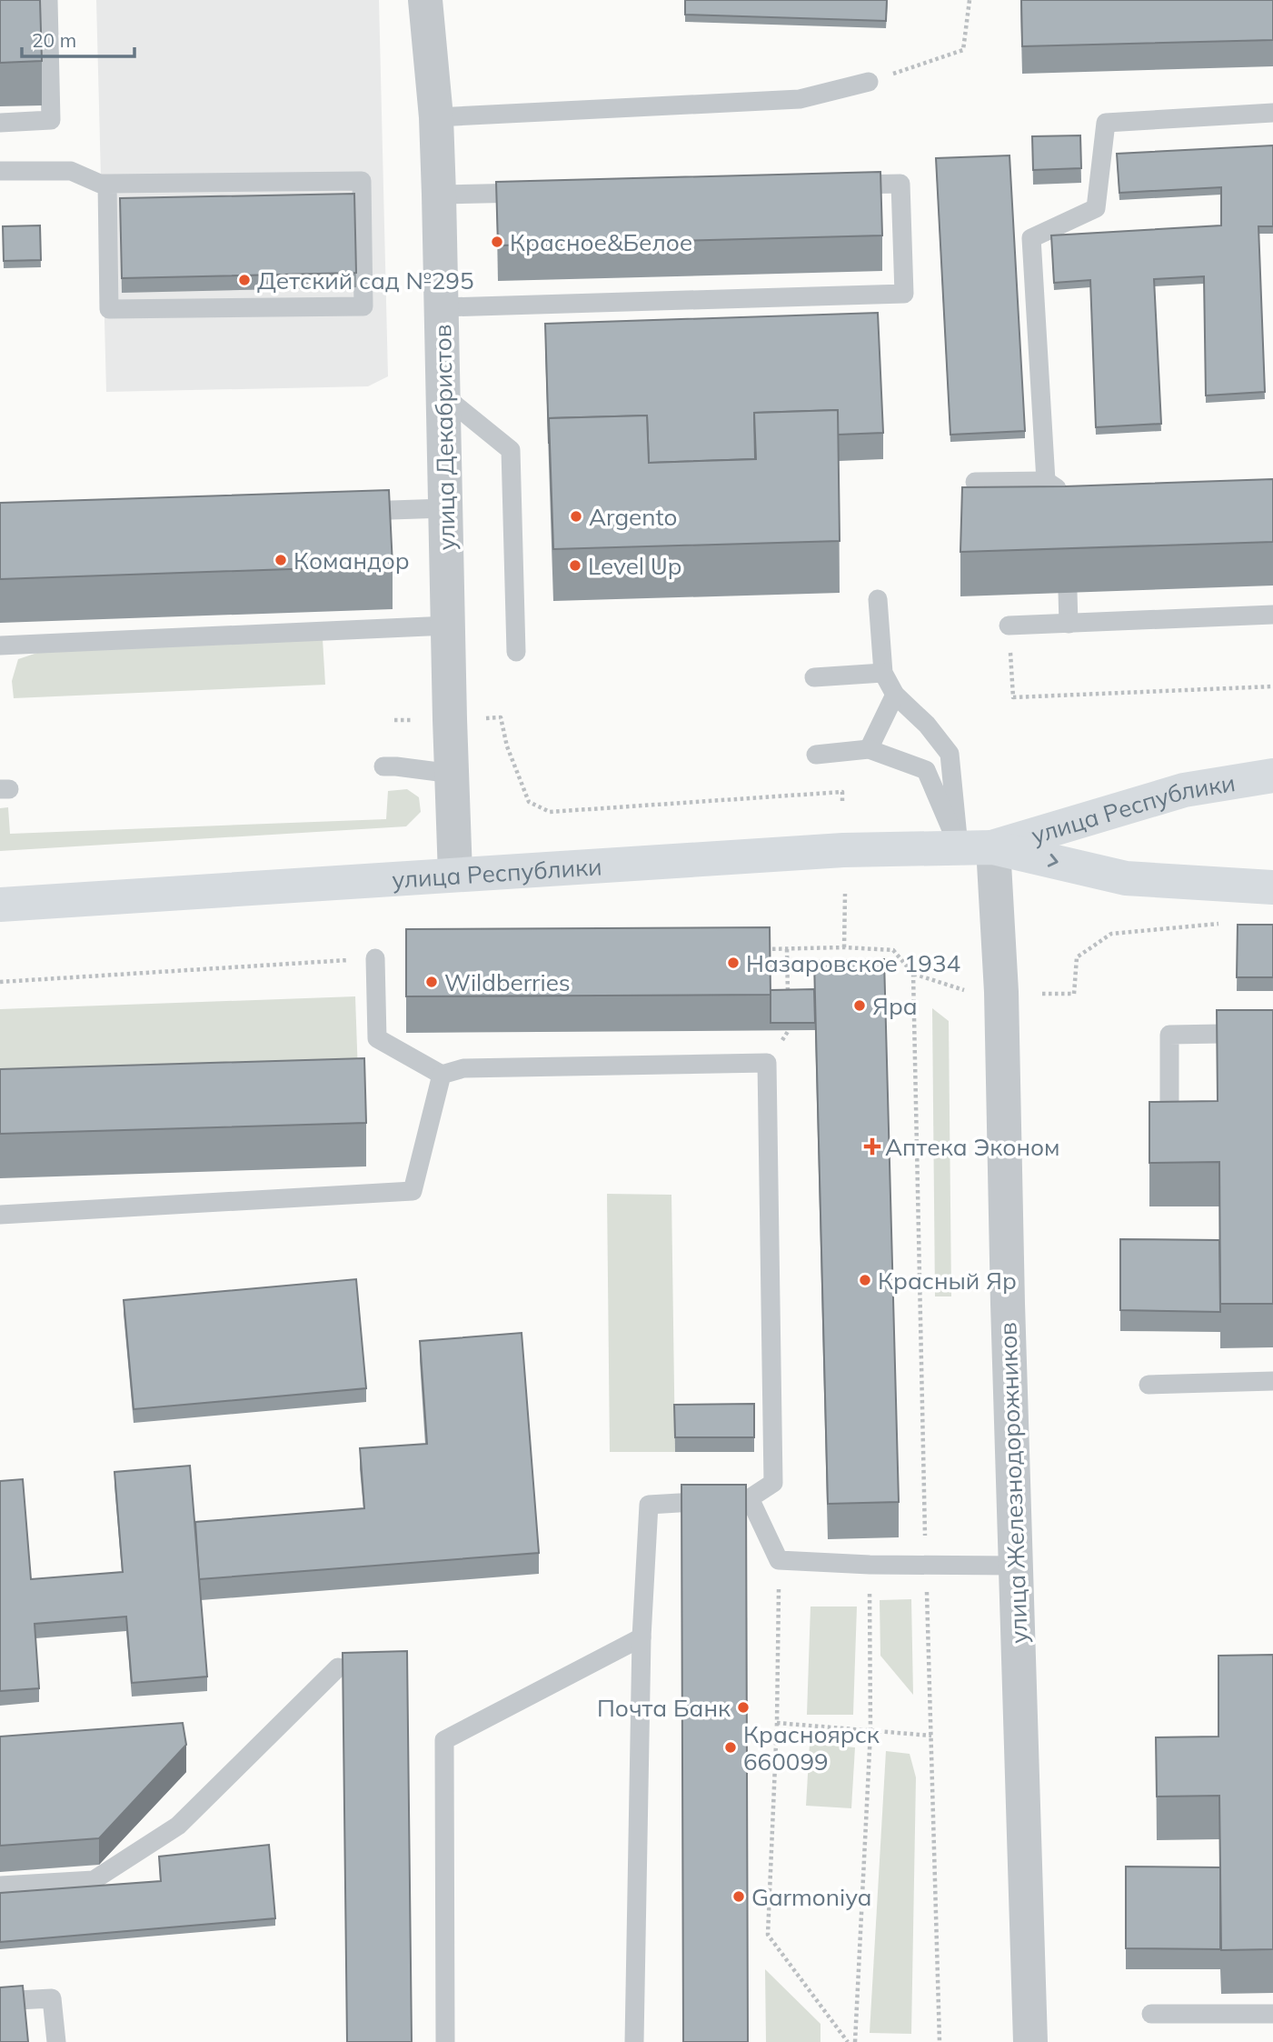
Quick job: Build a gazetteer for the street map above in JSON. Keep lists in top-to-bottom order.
{
  "streets": {
    "main road": ["улица Республики"],
    "street": ["улица Декабристов", "улица Железнодорожников"]
  },
  "crossings": [
    ["улица Декабристов", "улица Республики"],
    ["улица Республики", "улица Железнодорожников"]
  ],
  "places": {
    "other": [
      "Красное&Белое",
      "Детский сад №295",
      "Argento",
      "Командор",
      "Level Up",
      "Назаровское 1934",
      "Wildberries",
      "Яра",
      "Красный Яр",
      "Почта Банк",
      "Красноярск 660099",
      "Garmoniya"
    ],
    "health": ["Аптека Эконом"]
  },
  "scale_bar": "20 m"
}
